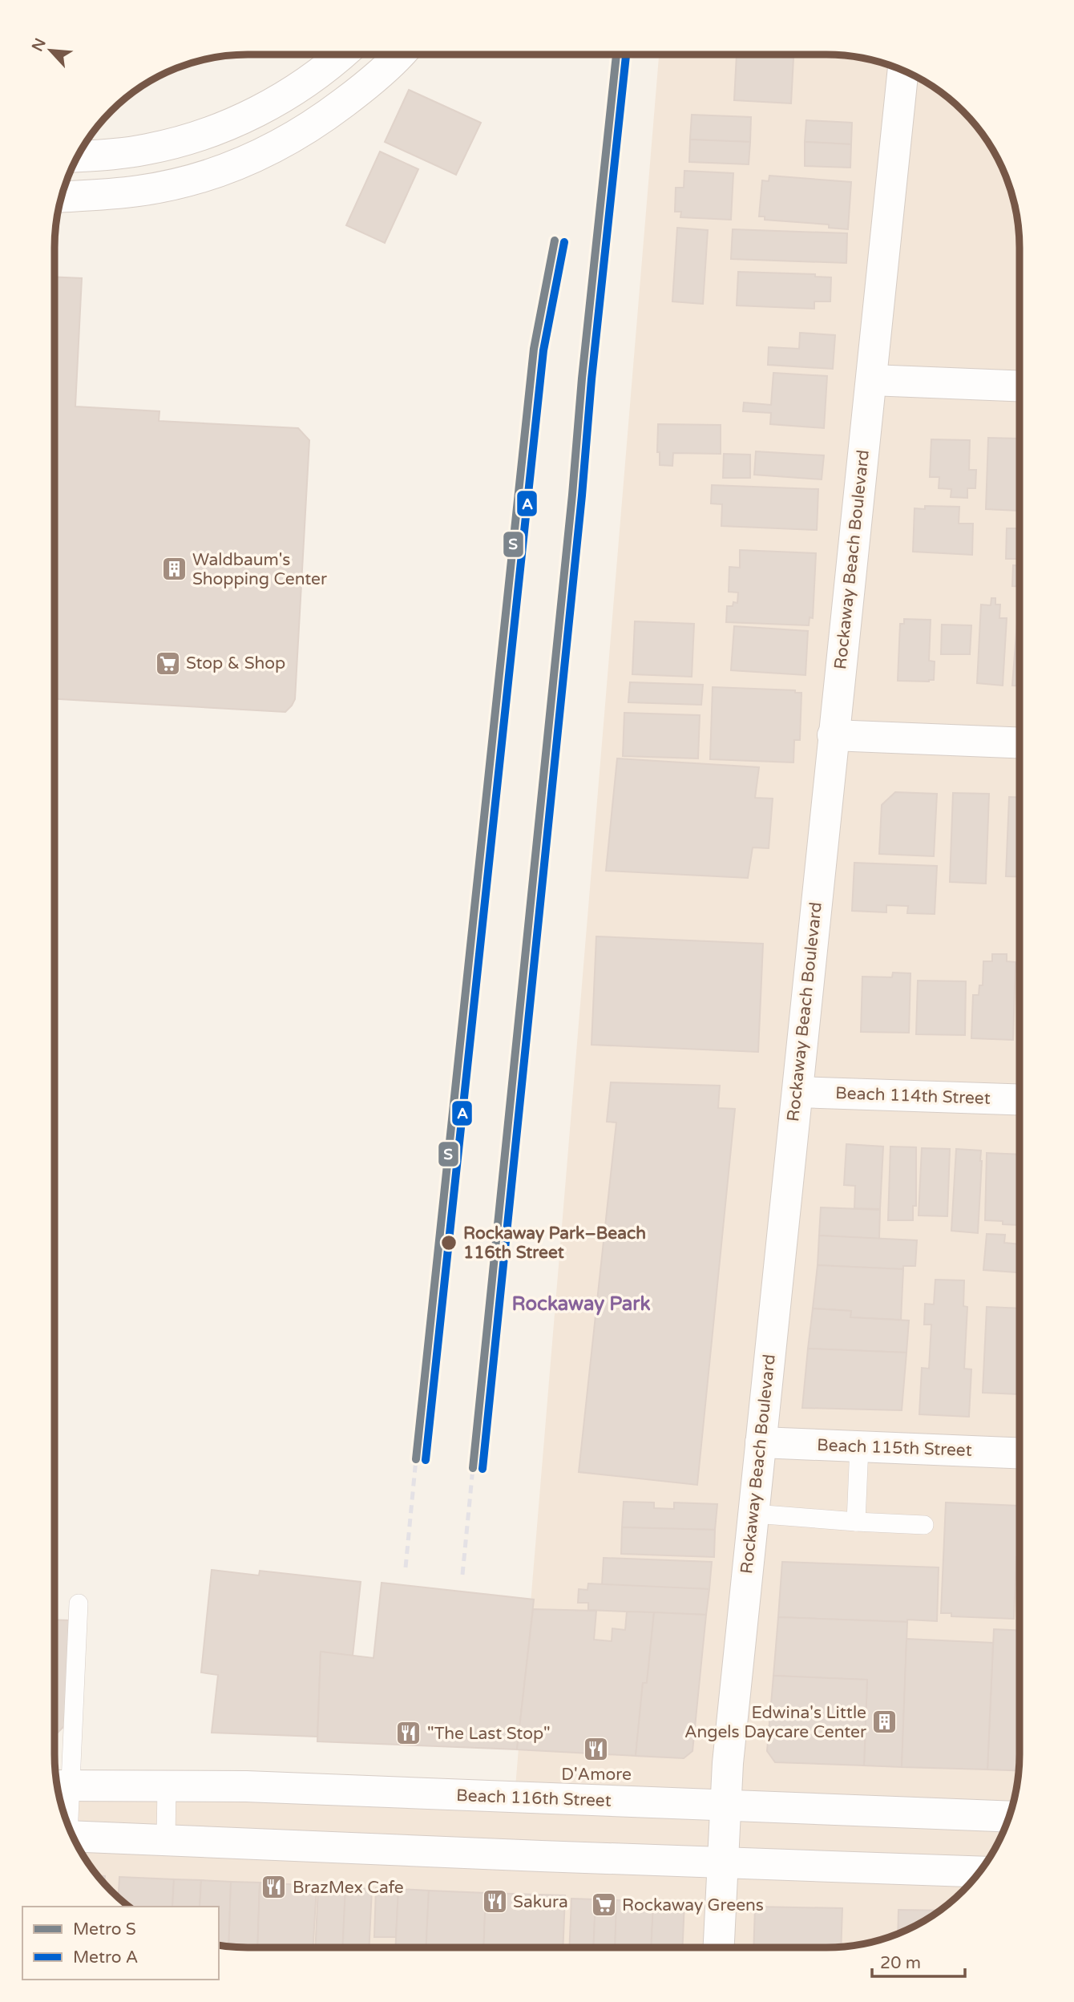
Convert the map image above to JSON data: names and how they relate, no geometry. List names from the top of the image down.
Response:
{
  "streets": {
    "street": [
      "Rockaway Beach Boulevard",
      "Beach 114th Street",
      "Beach 115th Street",
      "Beach 116th Street"
    ]
  },
  "crossings": [
    ["Rockaway Beach Boulevard", "Beach 114th Street"],
    ["Rockaway Beach Boulevard", "Beach 115th Street"],
    ["Rockaway Beach Boulevard", "Beach 116th Street"]
  ],
  "districts": ["Rockaway Park"],
  "places": {
    "building": ["Waldbaum's Shopping Center", "Edwina's Little Angels Daycare Center"],
    "supermarket": ["Stop & Shop", "Rockaway Greens"],
    "other": ["Rockaway Park–Beach 116th Street"],
    "restaurant": [
      "\"The Last Stop\"",
      "D'Amore",
      "BrazMex Cafe",
      "Sakura"
    ]
  },
  "lines": ["metro line S", "metro line A"],
  "legend": ["Metro S", "Metro A"],
  "scale_bar": "20 m",
  "north": "top left"
}
